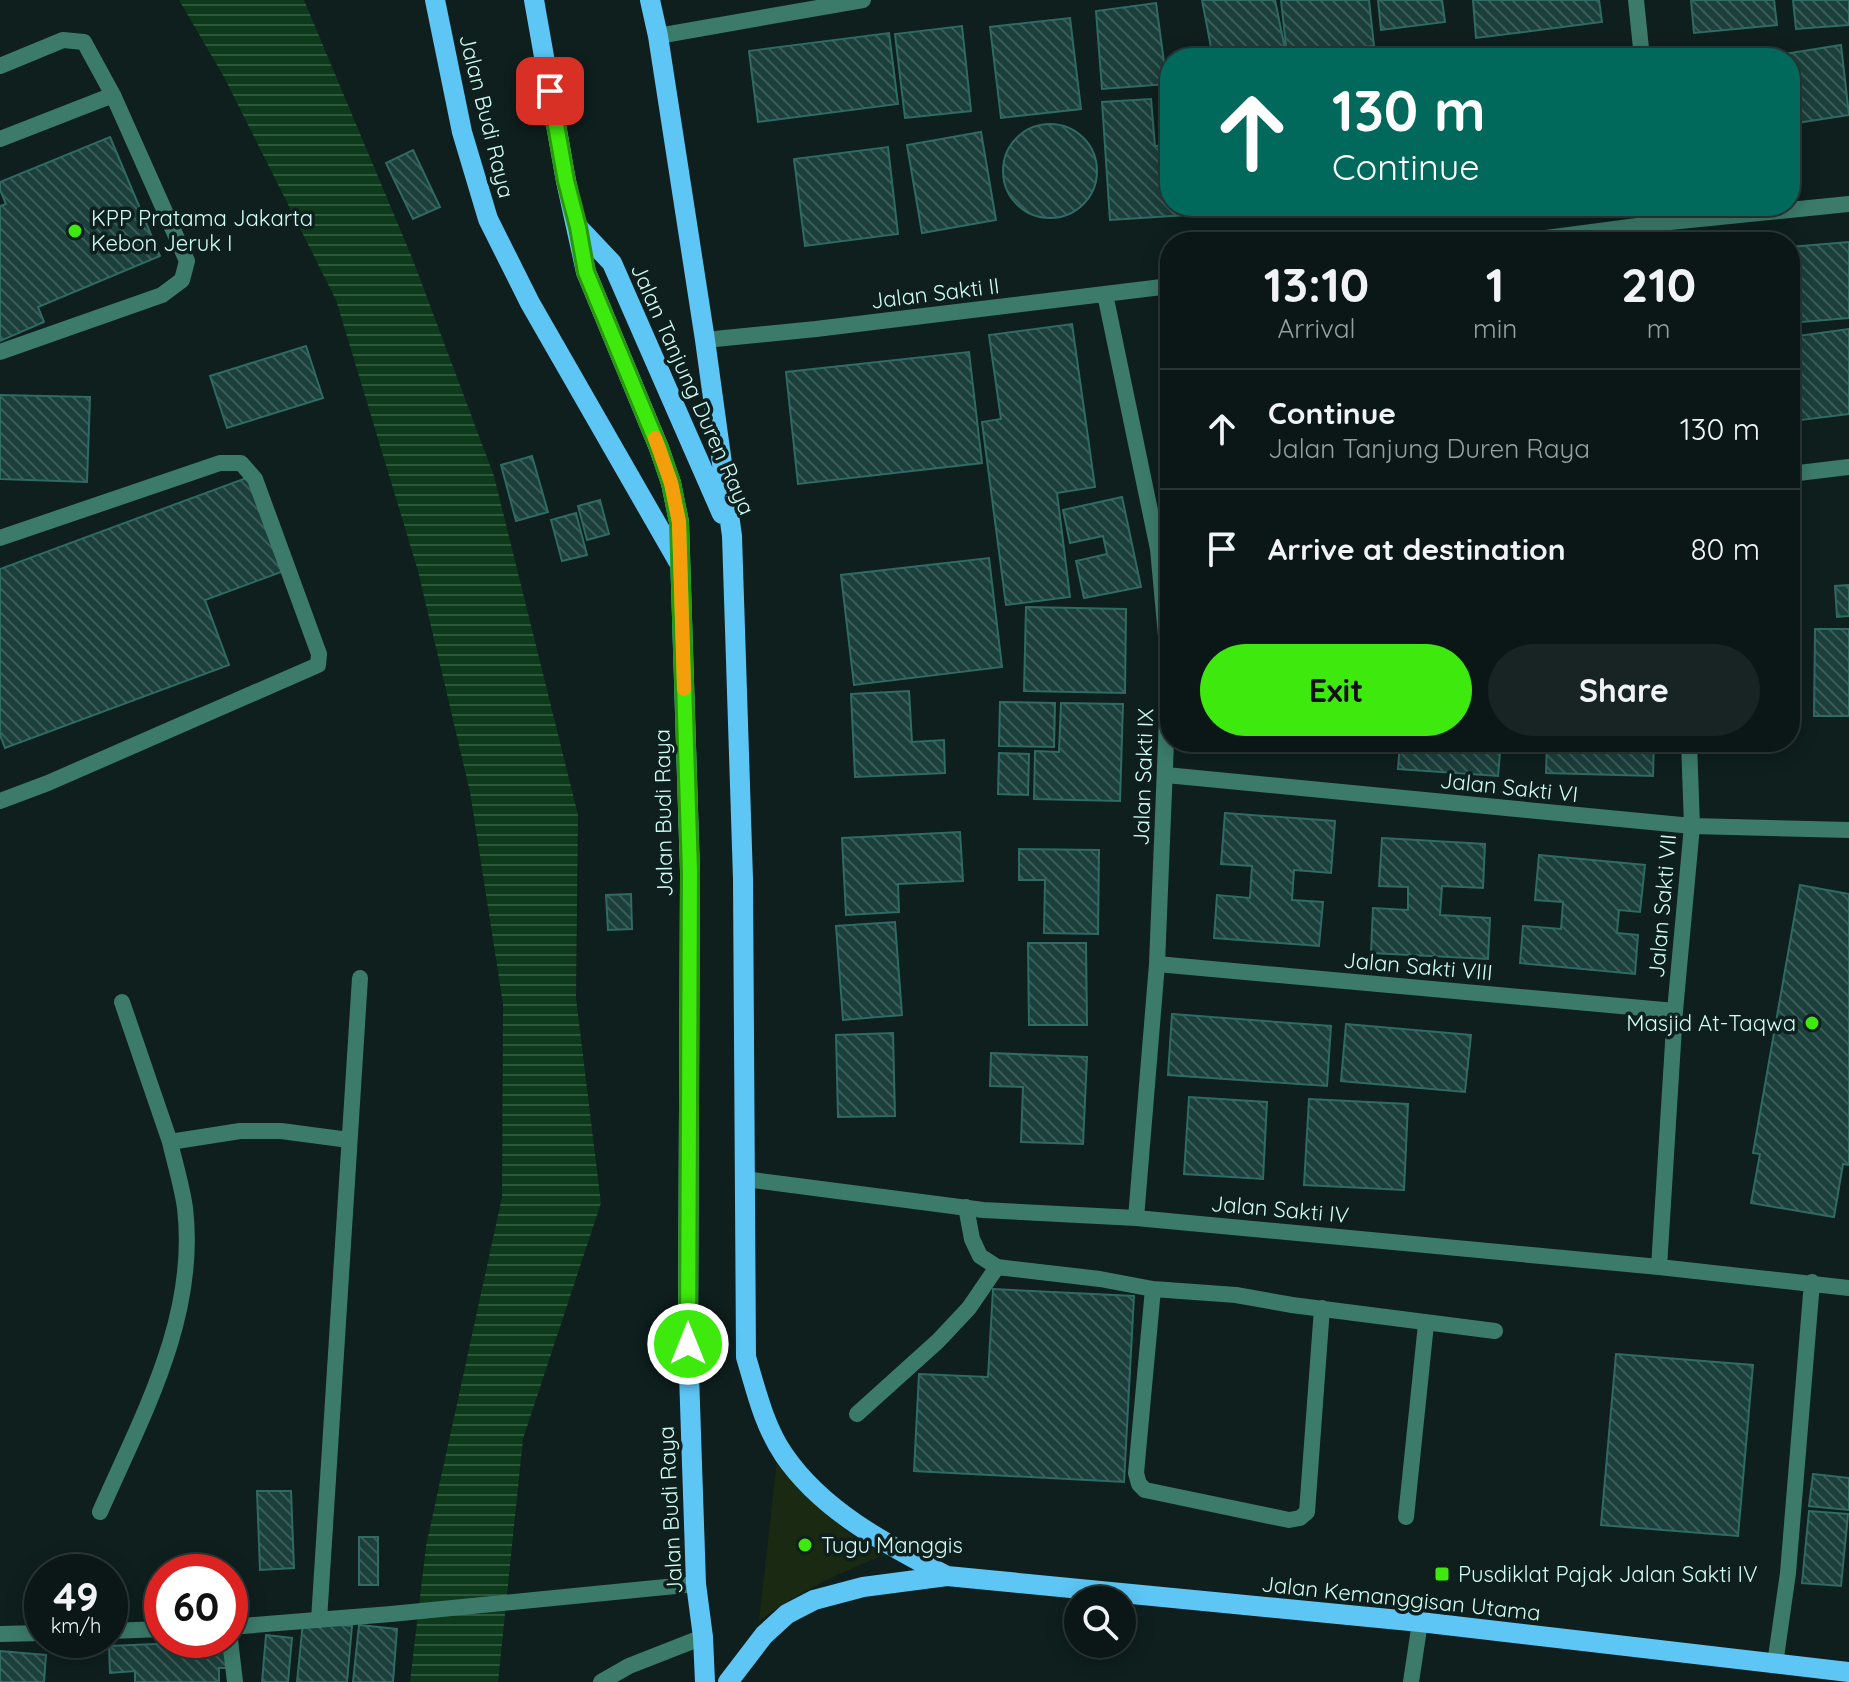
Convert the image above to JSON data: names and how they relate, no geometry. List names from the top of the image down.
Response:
{
  "streets": {
    "main road": ["Jalan Budi Raya", "Jalan Tanjung Duren Raya", "Jalan Kemanggisan Utama"],
    "street": [
      "Jalan Sakti II",
      "Jalan Sakti IX",
      "Jalan Sakti VI",
      "Jalan Sakti VII",
      "Jalan Sakti VIII",
      "Jalan Sakti IV"
    ]
  },
  "crossings": [
    ["Jalan Budi Raya", "Jalan Tanjung Duren Raya"],
    ["Jalan Sakti II", "Jalan Sakti IX"],
    ["Jalan Sakti IX", "Jalan Sakti VI"],
    ["Jalan Sakti IX", "Jalan Sakti VIII"],
    ["Jalan Sakti IX", "Jalan Sakti IV"],
    ["Jalan Sakti VI", "Jalan Sakti VII"],
    ["Jalan Sakti VII", "Jalan Sakti VIII"],
    ["Jalan Sakti VII", "Jalan Sakti IV"],
    ["Jalan Sakti IV", "Jalan Kemanggisan Utama"]
  ],
  "places": {
    "other": ["KPP Pratama Jakarta Kebon Jeruk I", "Masjid At-Taqwa", "Tugu Manggis"],
    "transit": ["Pusdiklat Pajak Jalan Sakti IV"]
  },
  "page": {
    "turn": ["130 m", "Continue"],
    "eta": [
      "13:10",
      "Arrival",
      "1",
      "min",
      "210",
      "m"
    ],
    "list": [
      {
        "name": "Continue",
        "note": "Jalan Tanjung Duren Raya",
        "value": "130 m"
      },
      {
        "name": "Arrive at destination",
        "value": "80 m"
      }
    ],
    "buttons": ["Exit", "Share"],
    "speed": "49 km/h",
    "limit": "60"
  }
}
